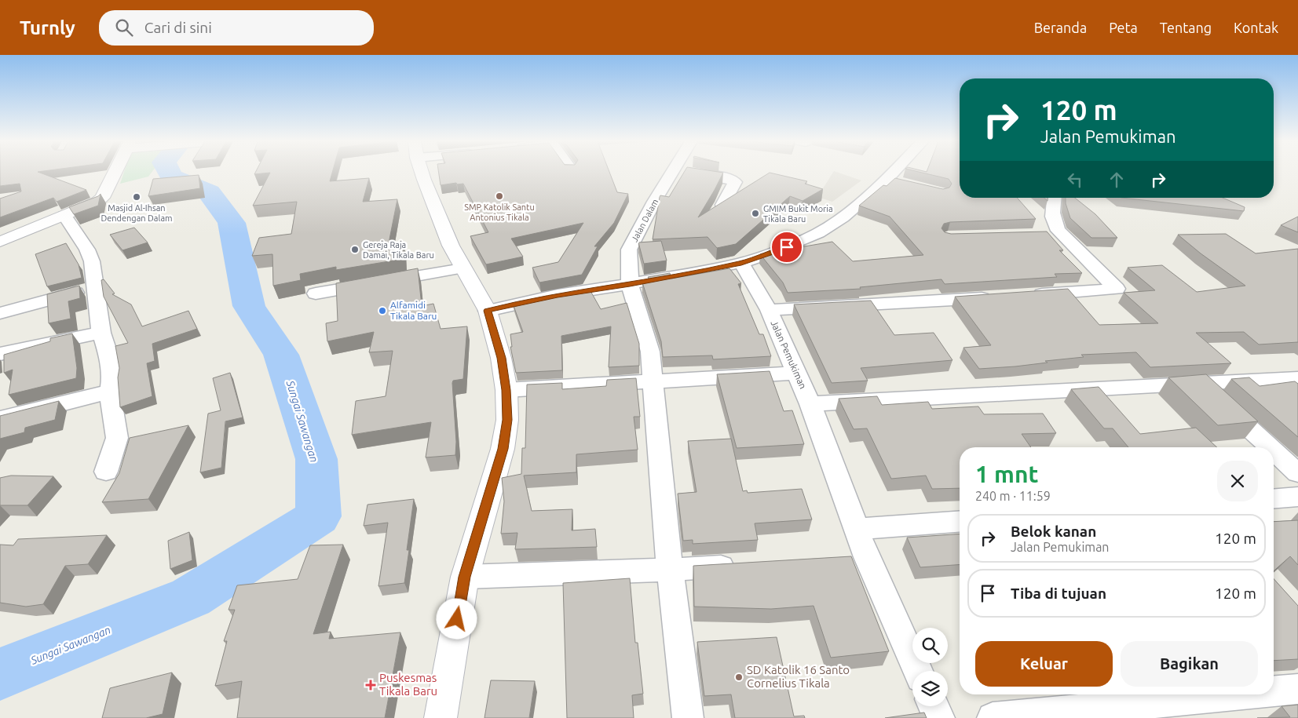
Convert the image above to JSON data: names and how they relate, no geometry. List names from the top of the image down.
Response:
{
  "streets": {
    "street": ["Jalan Dalam", "Jalan Pemukiman"]
  },
  "water": ["Sungai Sawangan"],
  "places": {
    "other": [
      "SMP Katolik Santu Antonius Tikala",
      "Masjid Al-Ihsan Dendengan Dalam",
      "GMIM Bukit Moria Tikala Baru",
      "Gereja Raja Damai, Tikala Baru",
      "Alfamidi Tikala Baru",
      "SD Katolik 16 Santo Cornelius Tikala"
    ],
    "health": ["Puskesmas Tikala Baru"]
  },
  "page": {
    "header": "Turnly",
    "search": "Cari di sini",
    "nav": [
      "Beranda",
      "Peta",
      "Tentang",
      "Kontak"
    ],
    "turn": ["120 m", "Jalan Pemukiman"],
    "heading": ["1 mnt", "240 m · 11:59"],
    "list": [
      {
        "name": "Belok kanan",
        "note": "Jalan Pemukiman",
        "value": "120 m"
      },
      {
        "name": "Tiba di tujuan",
        "value": "120 m"
      }
    ],
    "buttons": ["Keluar", "Bagikan"]
  }
}
